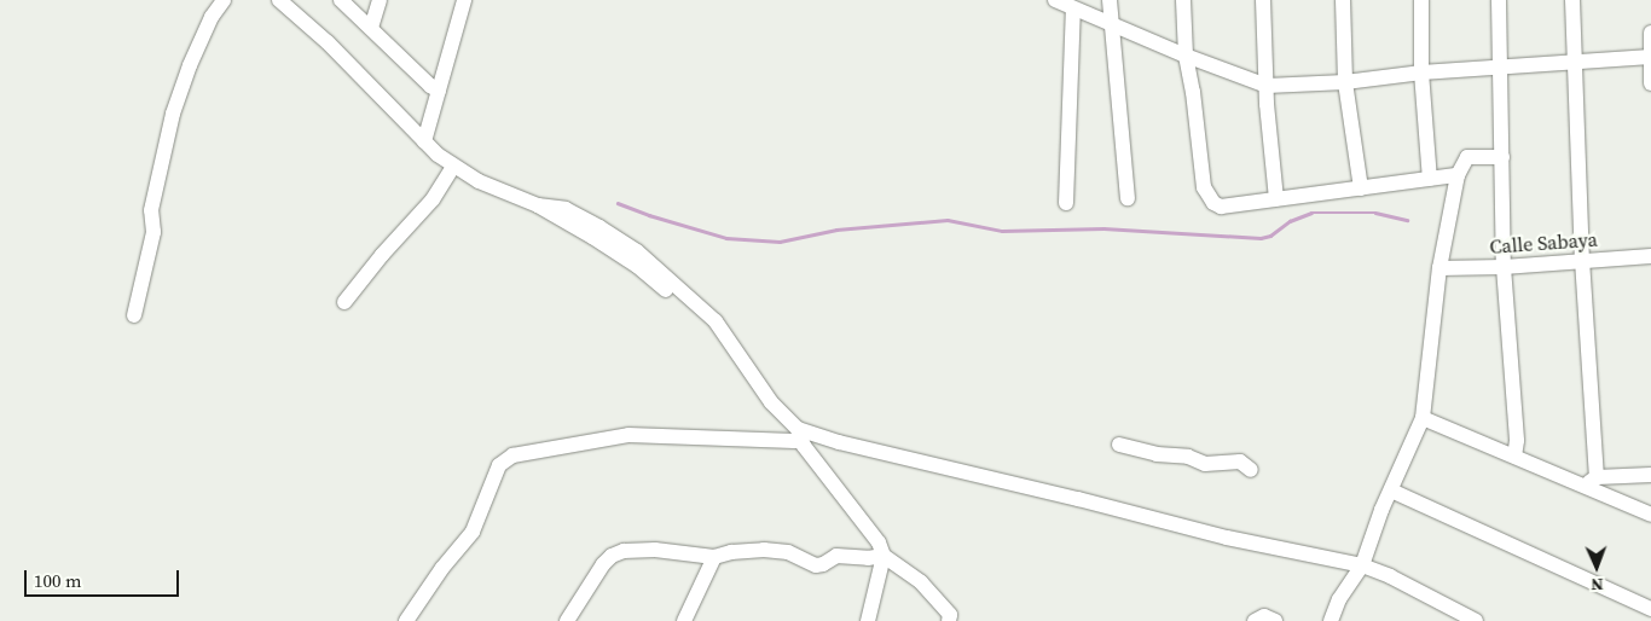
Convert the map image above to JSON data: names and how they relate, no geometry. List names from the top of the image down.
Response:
{
  "streets": {
    "street": ["Calle Sabaya"]
  },
  "scale_bar": "100 m",
  "north": "bottom"
}
